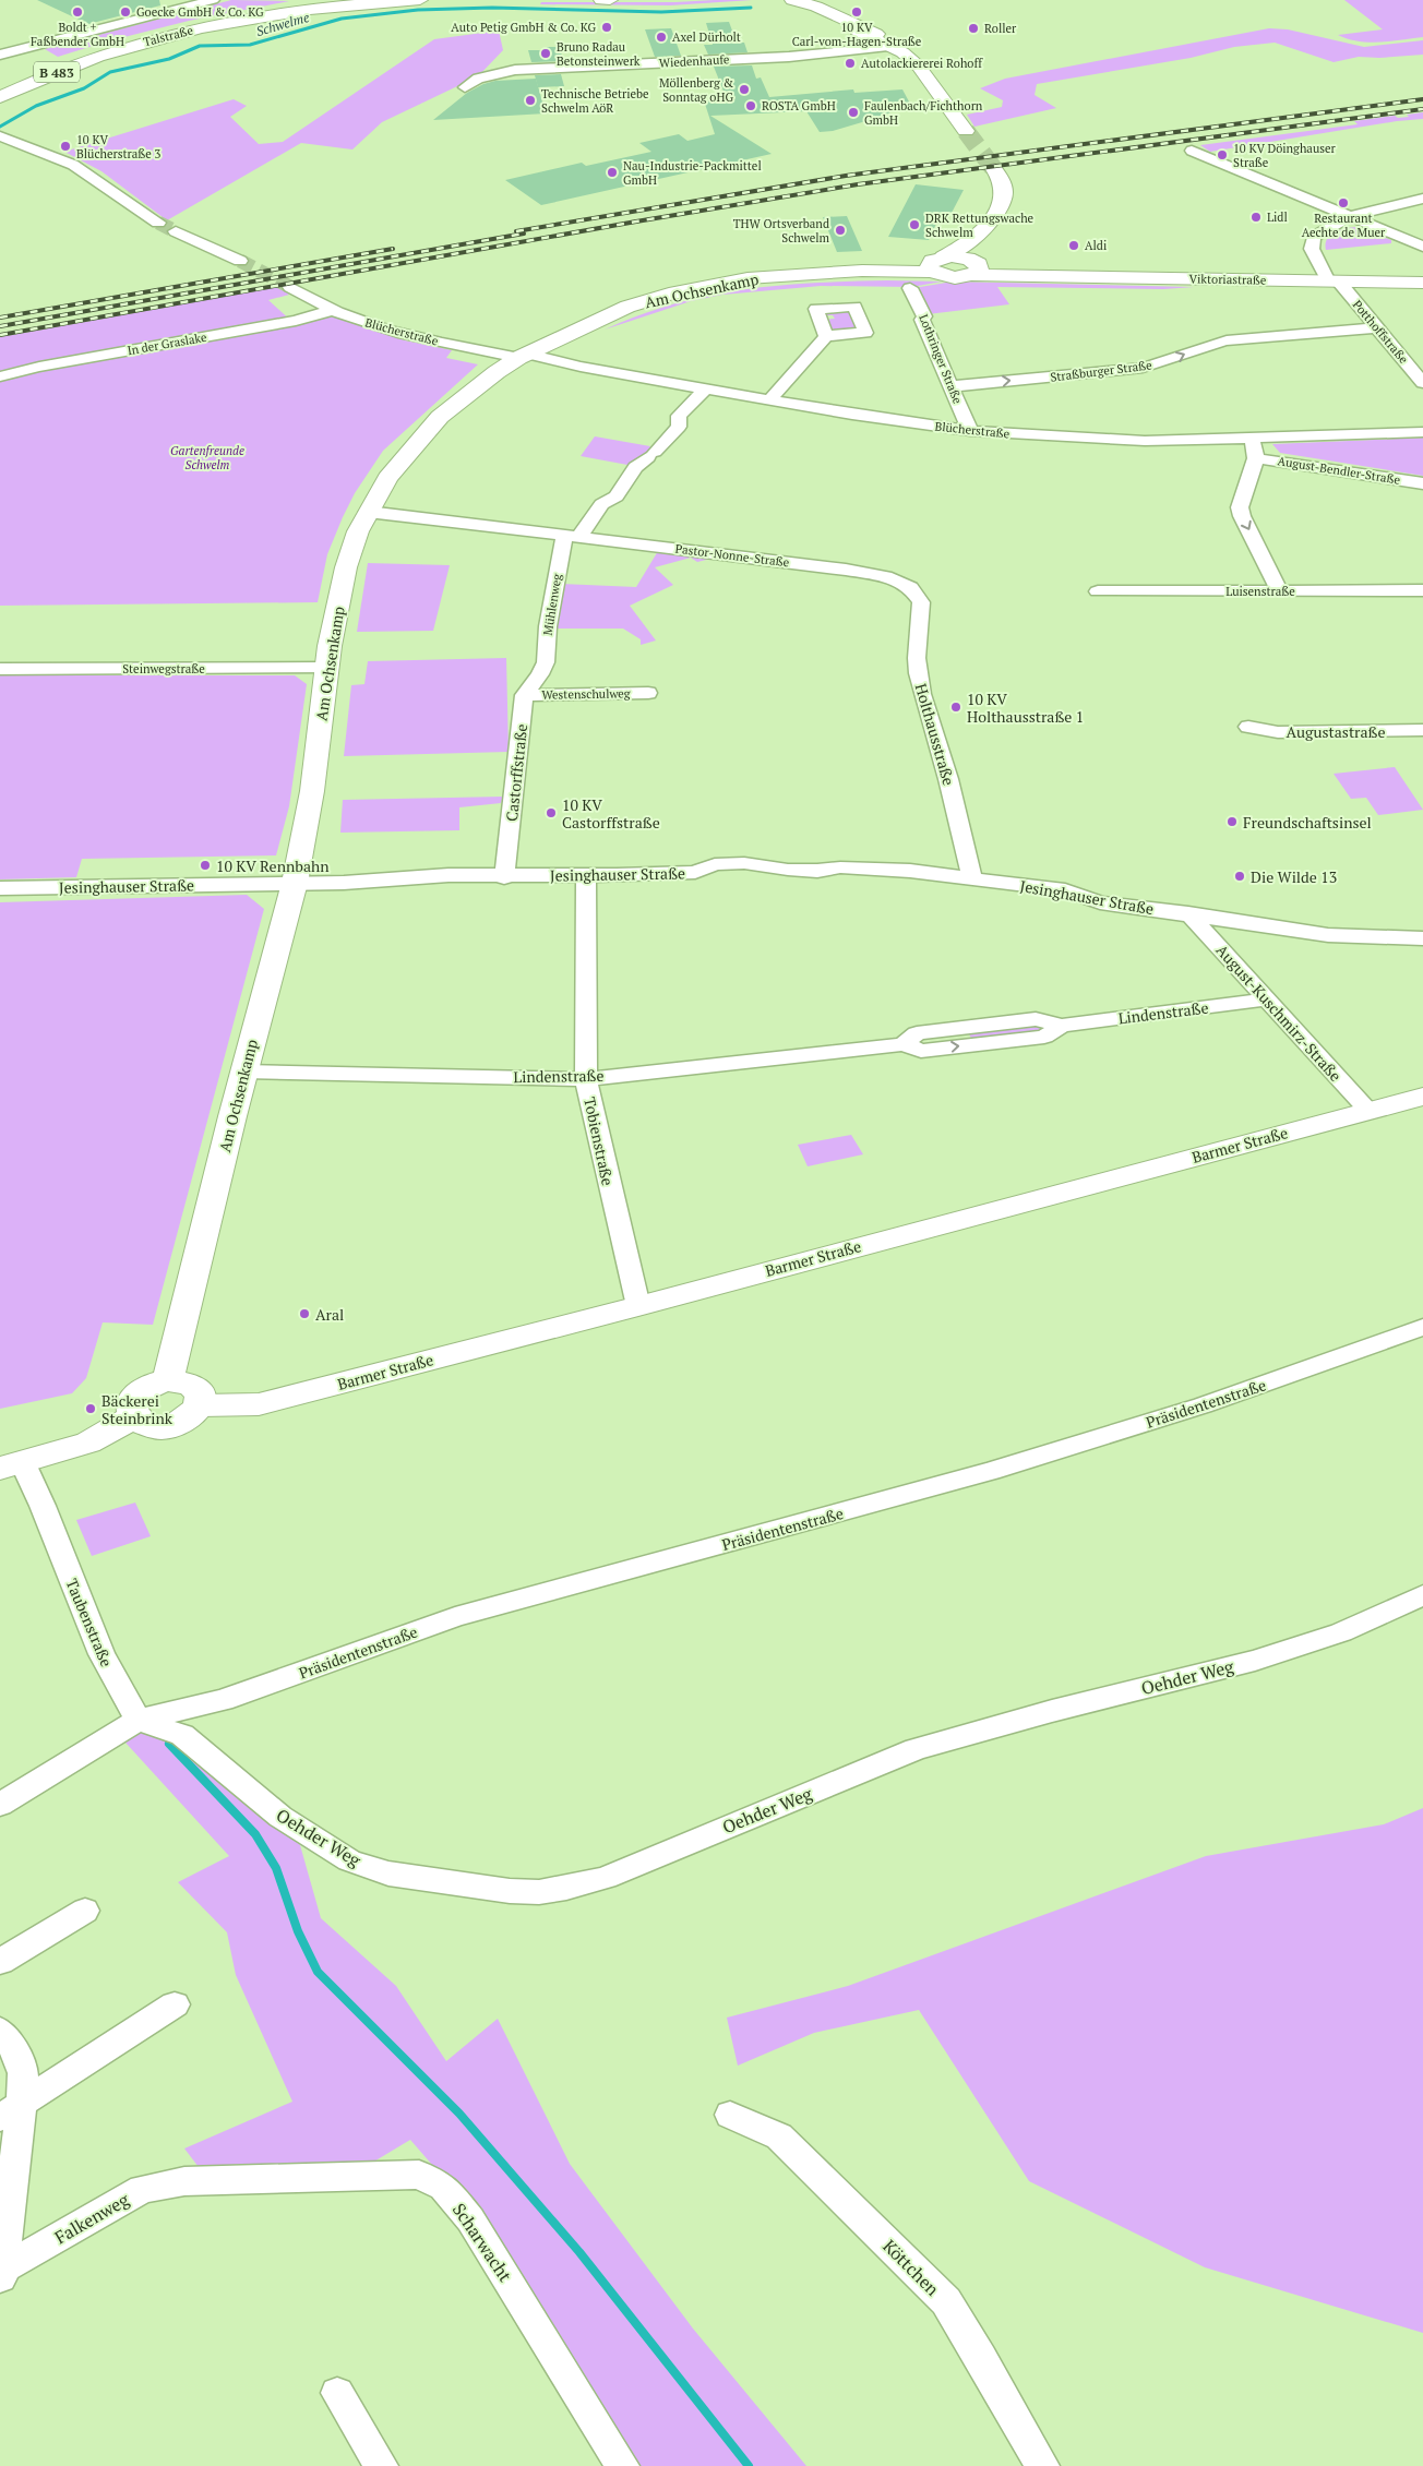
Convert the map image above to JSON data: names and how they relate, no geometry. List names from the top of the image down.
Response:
{
  "streets": {
    "main road": [
      "Talstraße",
      "B 483",
      "Viktoriastraße",
      "Am Ochsenkamp",
      "Barmer Straße"
    ],
    "street": [
      "Wiedenhaufe",
      "Blücherstraße",
      "Potthoffstraße",
      "In der Graslake",
      "Lothringer Straße",
      "Straßburger Straße",
      "August-Bendler-Straße",
      "Pastor-Nonne-Straße",
      "Luisenstraße",
      "Mühlenweg",
      "Steinwegstraße",
      "Westenschulweg",
      "Augustastraße",
      "Holthausstraße",
      "Castorffstraße",
      "Jesinghauser Straße",
      "Lindenstraße",
      "August-Kuschmirz-Straße",
      "Tobienstraße",
      "Präsidentenstraße",
      "Taubenstraße",
      "Oehder Weg",
      "Falkenweg",
      "Scharwacht",
      "Köttchen"
    ]
  },
  "crossings": [
    ["Viktoriastraße", "Am Ochsenkamp"],
    ["Viktoriastraße", "Potthoffstraße"],
    ["Am Ochsenkamp", "Blücherstraße"],
    ["Am Ochsenkamp", "Pastor-Nonne-Straße"],
    ["Am Ochsenkamp", "Steinwegstraße"],
    ["Am Ochsenkamp", "Jesinghauser Straße"],
    ["Am Ochsenkamp", "Lindenstraße"],
    ["Am Ochsenkamp", "Barmer Straße"],
    ["Blücherstraße", "In der Graslake"],
    ["Blücherstraße", "Lothringer Straße"],
    ["Potthoffstraße", "Straßburger Straße"],
    ["Lothringer Straße", "Straßburger Straße"],
    ["Pastor-Nonne-Straße", "Mühlenweg"],
    ["Pastor-Nonne-Straße", "Holthausstraße"],
    ["Mühlenweg", "Westenschulweg"],
    ["Mühlenweg", "Castorffstraße"],
    ["Westenschulweg", "Castorffstraße"],
    ["Holthausstraße", "Jesinghauser Straße"],
    ["Castorffstraße", "Jesinghauser Straße"],
    ["Jesinghauser Straße", "August-Kuschmirz-Straße"],
    ["Jesinghauser Straße", "Tobienstraße"],
    ["Lindenstraße", "August-Kuschmirz-Straße"],
    ["Lindenstraße", "Tobienstraße"],
    ["August-Kuschmirz-Straße", "Barmer Straße"],
    ["Tobienstraße", "Barmer Straße"],
    ["Präsidentenstraße", "Taubenstraße"],
    ["Präsidentenstraße", "Oehder Weg"],
    ["Taubenstraße", "Oehder Weg"],
    ["Falkenweg", "Scharwacht"]
  ],
  "one_way": ["Straßburger Straße"],
  "water": ["Schwelme"],
  "parks": ["Gartenfreunde Schwelm"],
  "places": [
    "Boldt + Faßbender GmbH",
    "Goecke GmbH & Co. KG",
    "10 KV Carl-vom-Hagen-Straße",
    "Auto Petig GmbH & Co. KG",
    "Roller",
    "Axel Dürholt",
    "Bruno Radau Betonsteinwerk",
    "Autolackiererei Rohoff",
    "Möllenberg & Sonntag oHG",
    "Technische Betriebe Schwelm AöR",
    "ROSTA GmbH",
    "Faulenbach/Fichthorn GmbH",
    "10 KV Blücherstraße 3",
    "10 KV Döinghauser Straße",
    "Nau-Industrie-Packmittel GmbH",
    "Restaurant Aechte de Muer",
    "Lidl",
    "DRK Rettungswache Schwelm",
    "THW Ortsverband Schwelm",
    "Aldi",
    "10 KV Holthausstraße 1",
    "10 KV Castorffstraße",
    "Freundschaftsinsel",
    "10 KV Rennbahn",
    "Die Wilde 13",
    "Aral",
    "Bäckerei Steinbrink"
  ]
}
